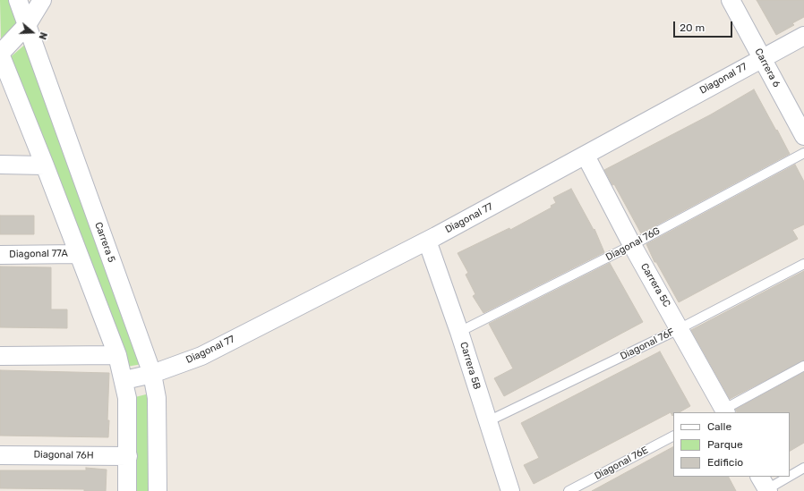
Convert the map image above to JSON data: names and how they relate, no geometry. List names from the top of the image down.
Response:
{
  "streets": {
    "street": [
      "Carrera 6",
      "Diagonal 77",
      "Carrera 5",
      "Diagonal 77A",
      "Carrera 5C",
      "Carrera 5B",
      "Diagonal 76H"
    ],
    "lane": ["Diagonal 76G", "Diagonal 76F", "Diagonal 76E"]
  },
  "crossings": [
    ["Carrera 6", "Diagonal 77"],
    ["Diagonal 77", "Carrera 5"],
    ["Diagonal 77", "Carrera 5C"],
    ["Diagonal 77", "Carrera 5B"],
    ["Diagonal 76G", "Carrera 5C"],
    ["Diagonal 76G", "Carrera 5B"],
    ["Carrera 5C", "Diagonal 76F"],
    ["Diagonal 76F", "Carrera 5B"]
  ],
  "legend": ["Calle", "Parque", "Edificio"],
  "scale_bar": "20 m",
  "north": "right"
}
